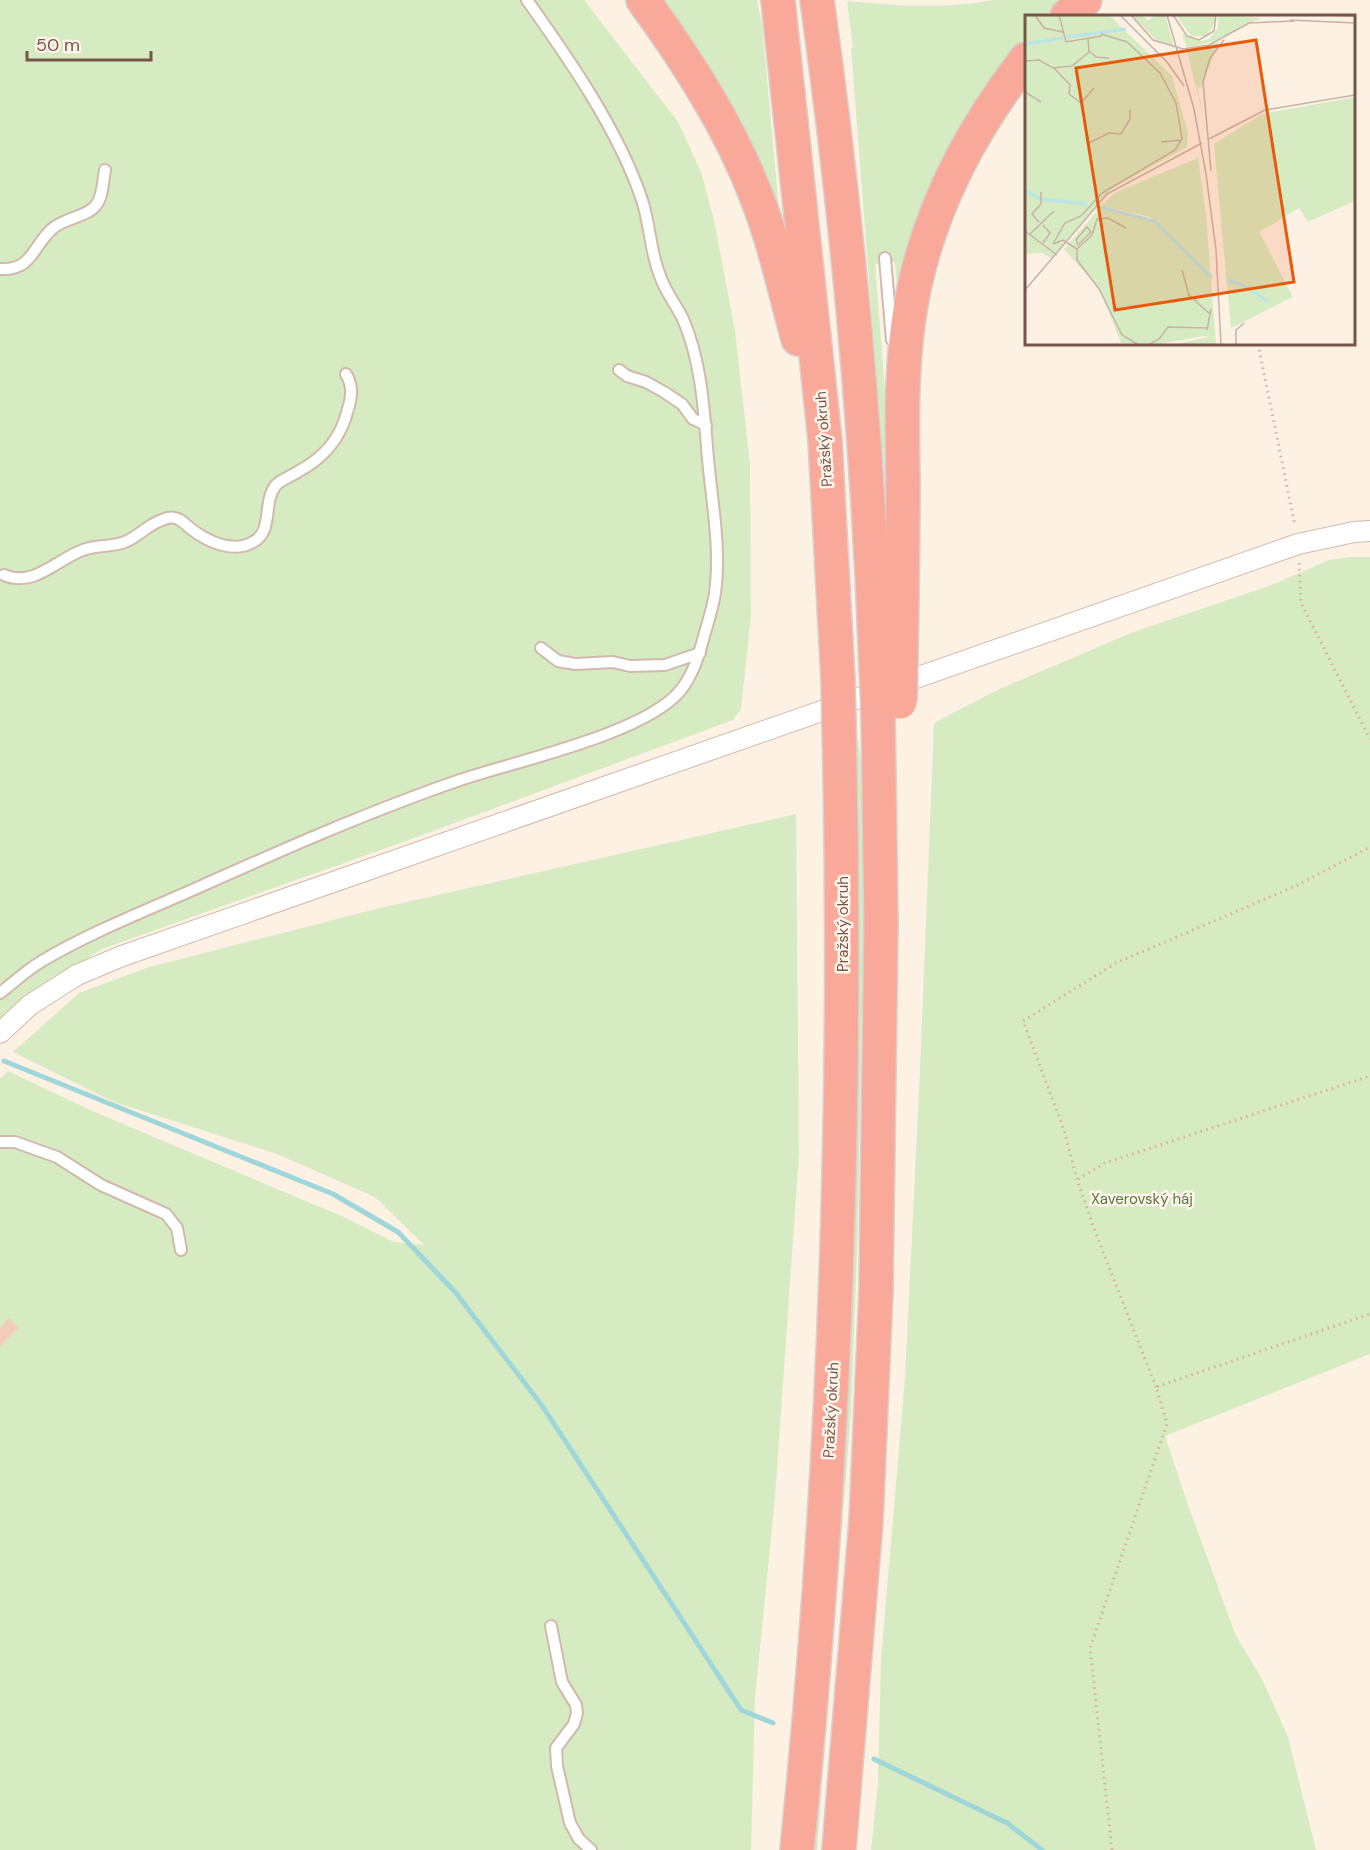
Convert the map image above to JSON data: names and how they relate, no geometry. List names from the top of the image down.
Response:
{
  "streets": {
    "highway": ["Pražský okruh"]
  },
  "parks": ["Xaverovský háj"],
  "scale_bar": "50 m"
}
